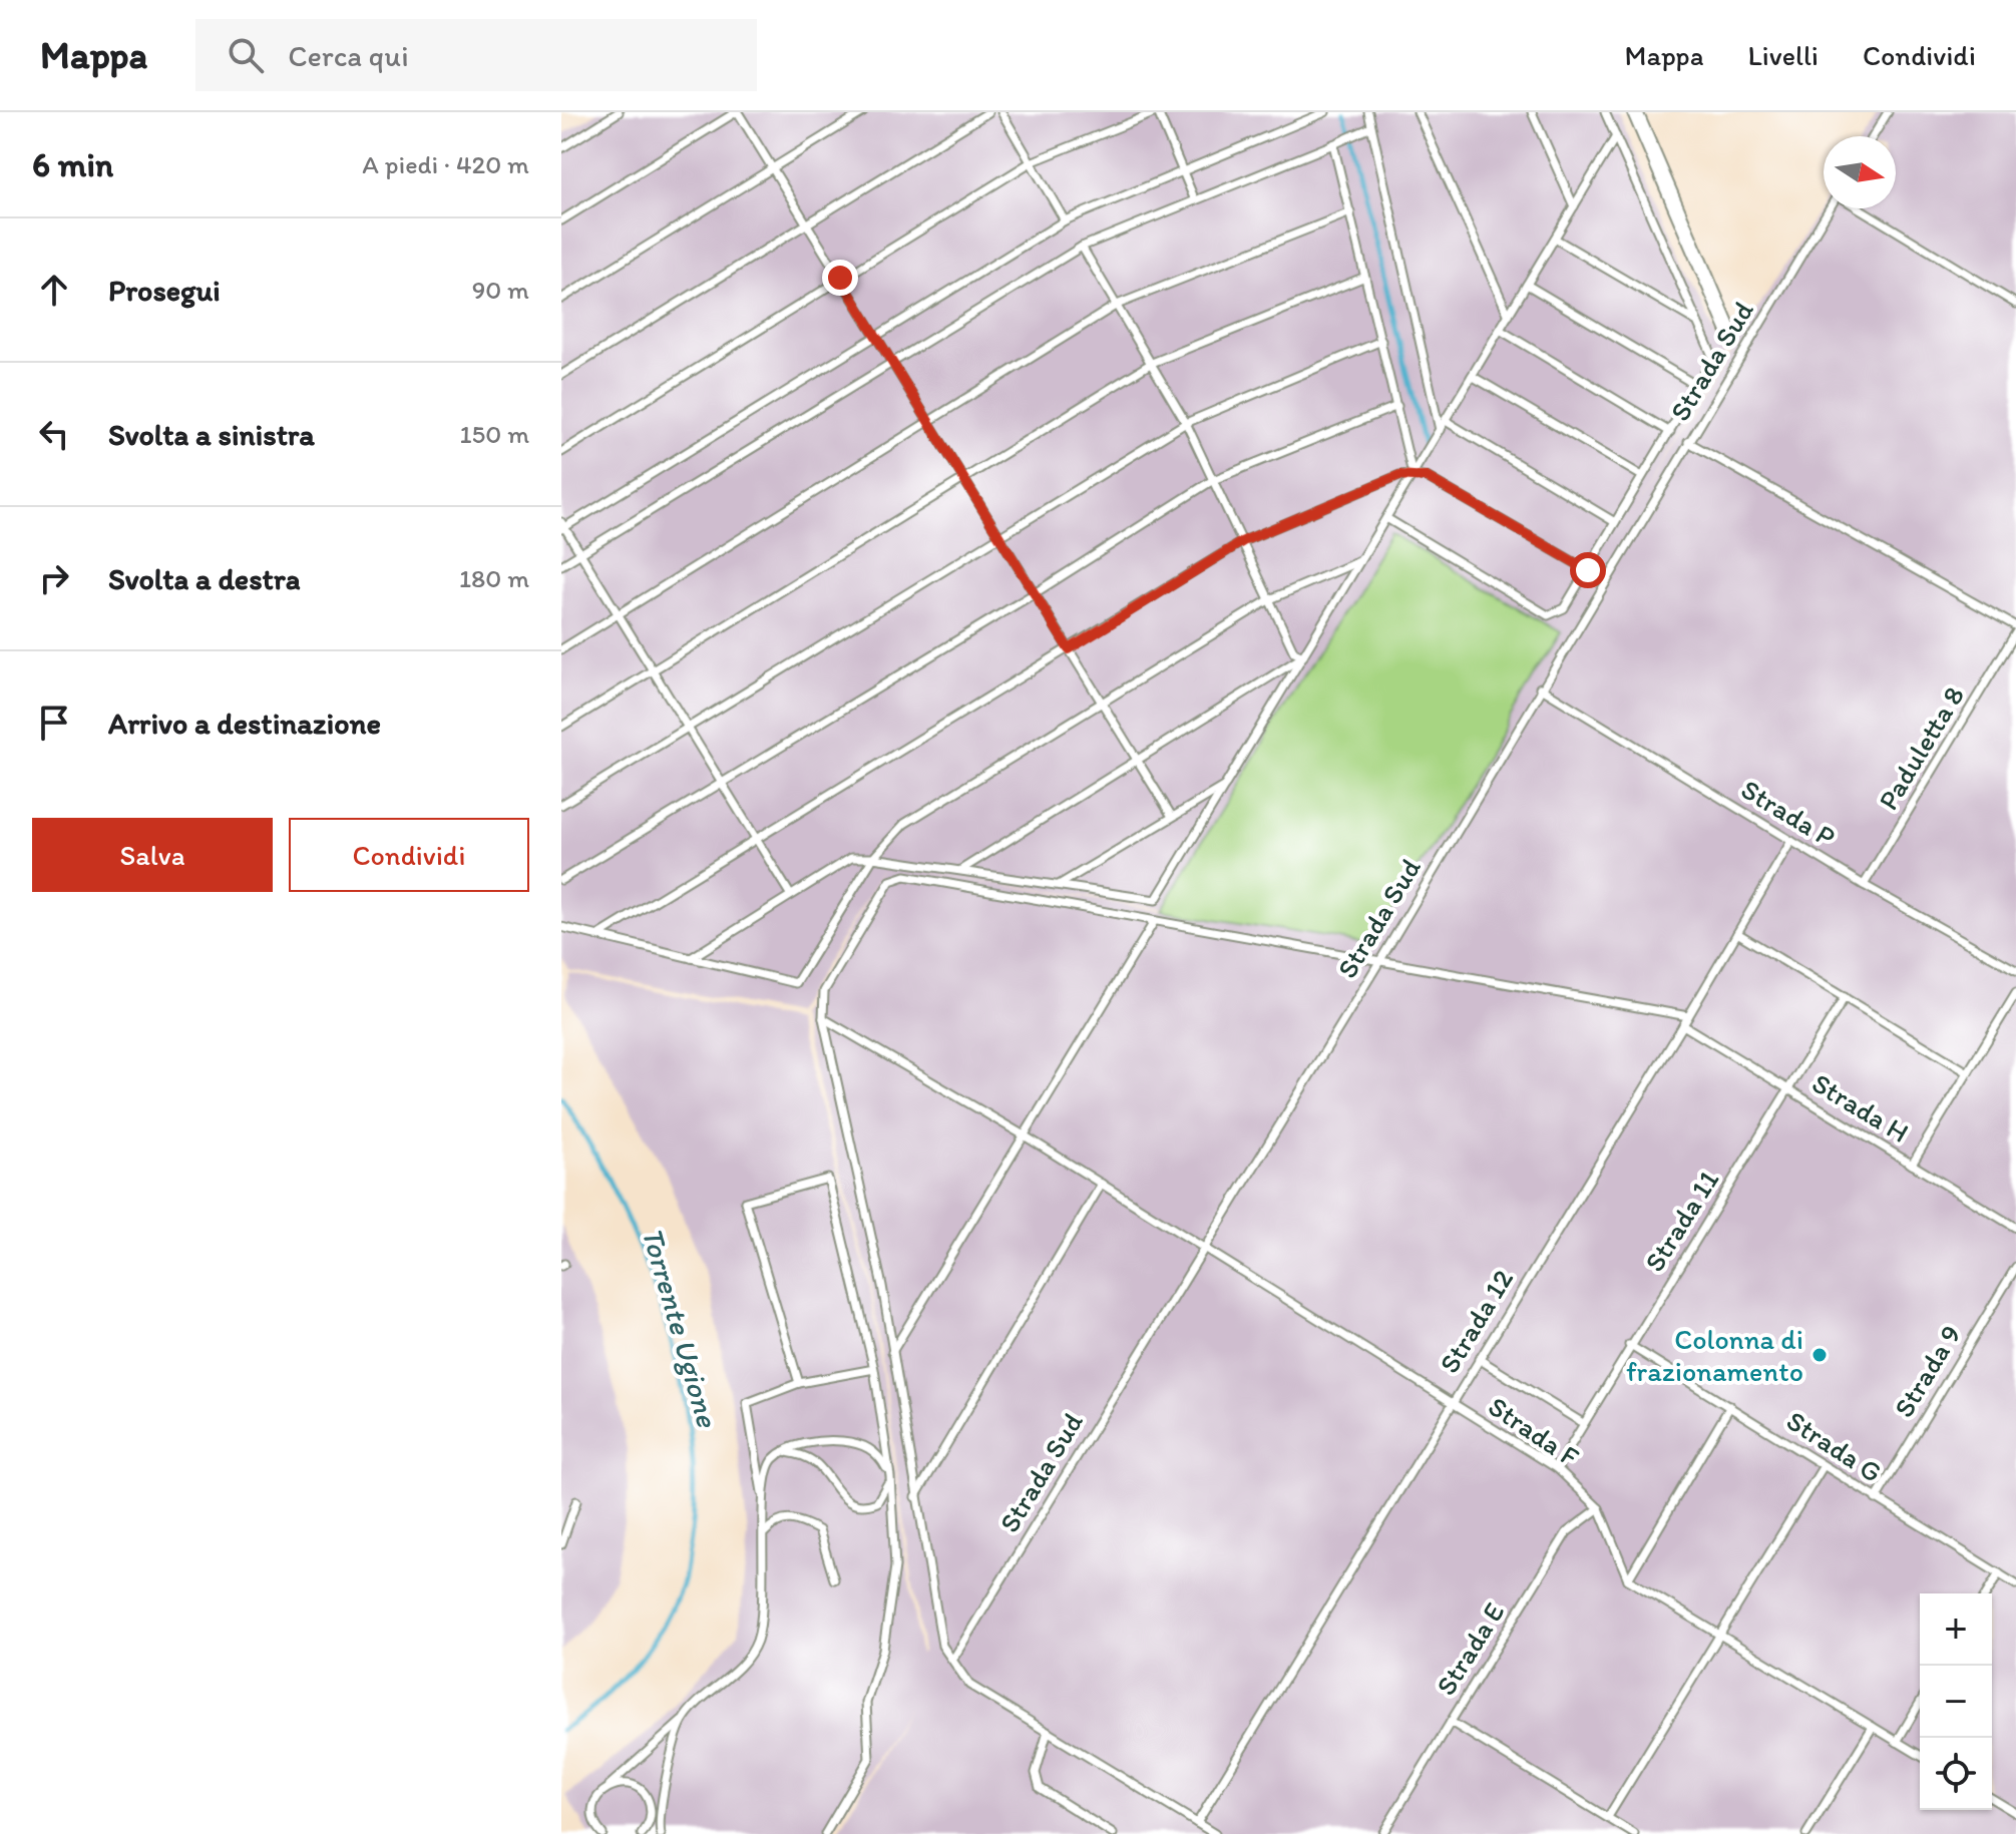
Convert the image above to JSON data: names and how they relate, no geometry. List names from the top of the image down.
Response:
{
  "streets": {
    "lane": [
      "Strada Sud",
      "Paduletta 8",
      "Strada P",
      "Strada H",
      "Strada 11",
      "Strada 12",
      "Strada 9",
      "Strada F",
      "Strada G",
      "Strada E"
    ]
  },
  "crossings": [
    ["Strada Sud", "Strada P"],
    ["Strada Sud", "Strada F"],
    ["Paduletta 8", "Strada P"],
    ["Strada P", "Strada 12"],
    ["Strada H", "Strada 11"],
    ["Strada H", "Strada 12"],
    ["Strada 11", "Strada F"],
    ["Strada 11", "Strada G"],
    ["Strada 12", "Strada F"],
    ["Strada 9", "Strada G"],
    ["Strada F", "Strada E"]
  ],
  "water": ["Torrente Ugione"],
  "places": ["Colonna di frazionamento"],
  "north": "right",
  "page": {
    "header": "Mappa",
    "search": "Cerca qui",
    "nav": ["Mappa", "Livelli", "Condividi"],
    "heading": ["6 min", "A piedi · 420 m"],
    "list": [
      ["Prosegui", "90 m"],
      ["Svolta a sinistra", "150 m"],
      ["Svolta a destra", "180 m"],
      "Arrivo a destinazione"
    ],
    "buttons": ["Salva", "Condividi"],
    "map_buttons": ["+", "−"]
  }
}
